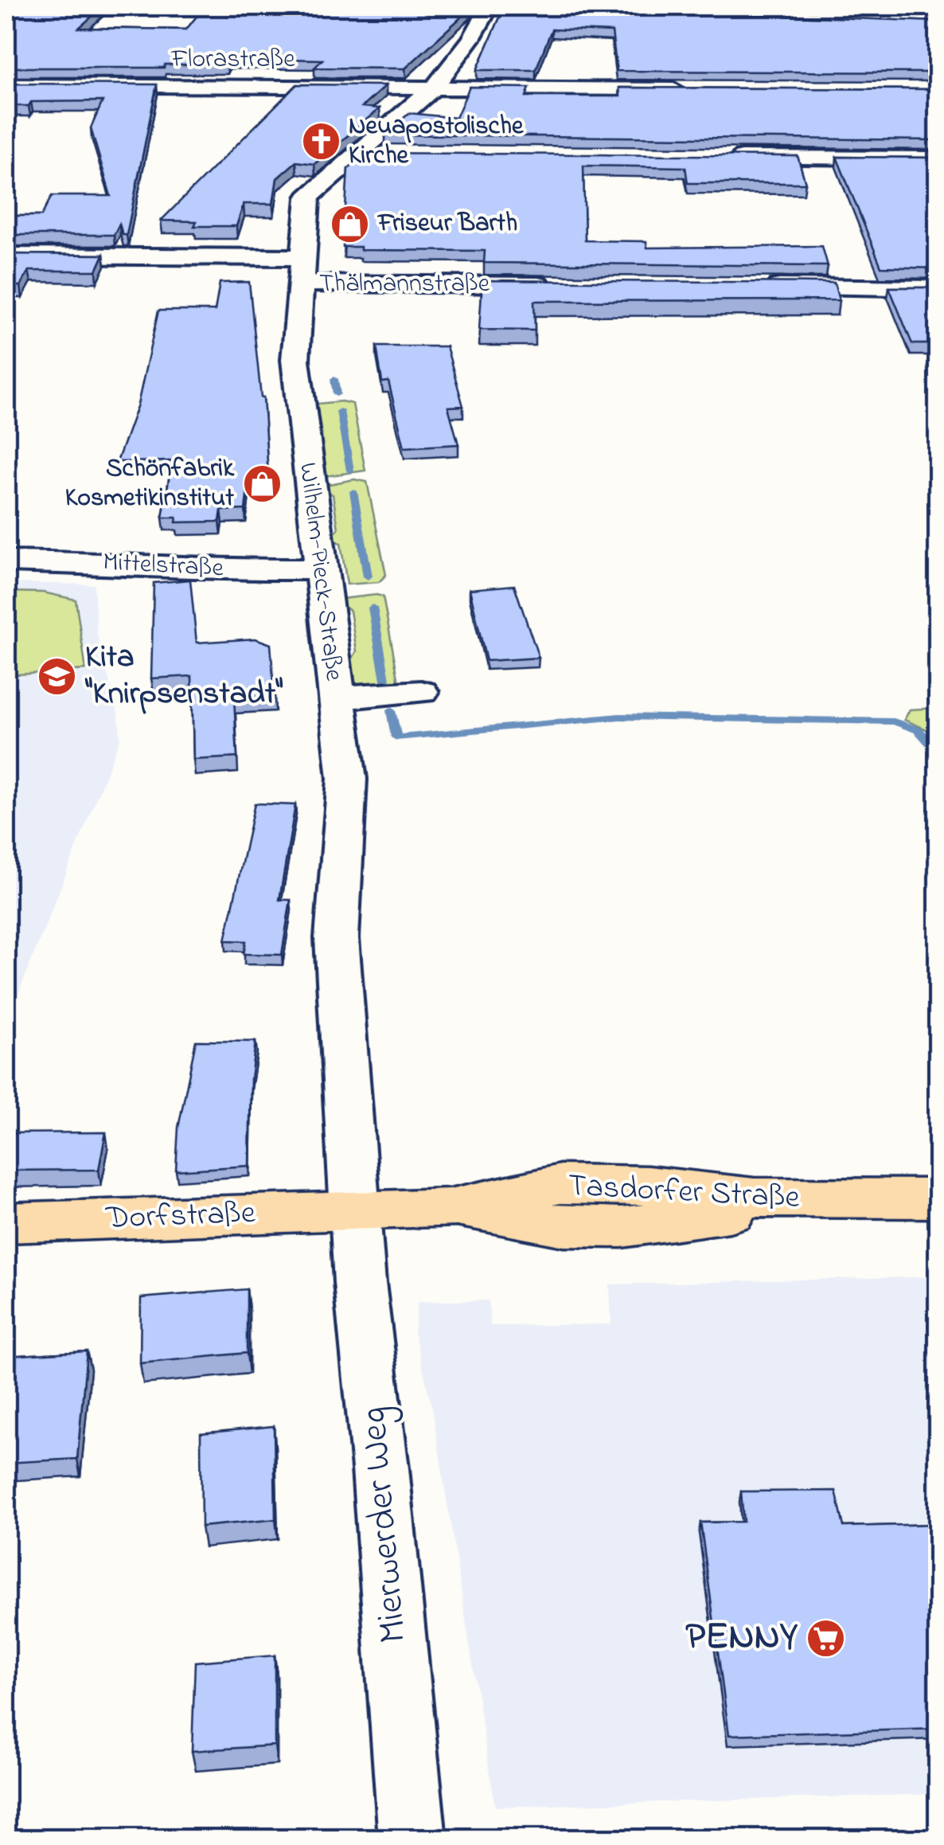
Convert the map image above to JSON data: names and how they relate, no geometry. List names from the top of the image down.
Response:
{
  "streets": {
    "main road": ["Tasdorfer Straße", "Dorfstraße"],
    "street": [
      "Florastraße",
      "Thälmannstraße",
      "Mittelstraße",
      "Wilhelm-Pieck-Straße",
      "Mierwerder Weg"
    ]
  },
  "crossings": [
    ["Florastraße", "Wilhelm-Pieck-Straße"],
    ["Thälmannstraße", "Wilhelm-Pieck-Straße"],
    ["Mittelstraße", "Wilhelm-Pieck-Straße"],
    ["Wilhelm-Pieck-Straße", "Tasdorfer Straße"],
    ["Wilhelm-Pieck-Straße", "Dorfstraße"],
    ["Wilhelm-Pieck-Straße", "Mierwerder Weg"],
    ["Tasdorfer Straße", "Dorfstraße"],
    ["Tasdorfer Straße", "Mierwerder Weg"],
    ["Dorfstraße", "Mierwerder Weg"]
  ],
  "places": {
    "church": ["Neuapostolische Kirche"],
    "shop": ["Friseur Barth", "Schönfabrik Kosmetikinstitut"],
    "school or university": ["Kita \"Knirpsenstadt\""],
    "supermarket": ["PENNY"]
  }
}
